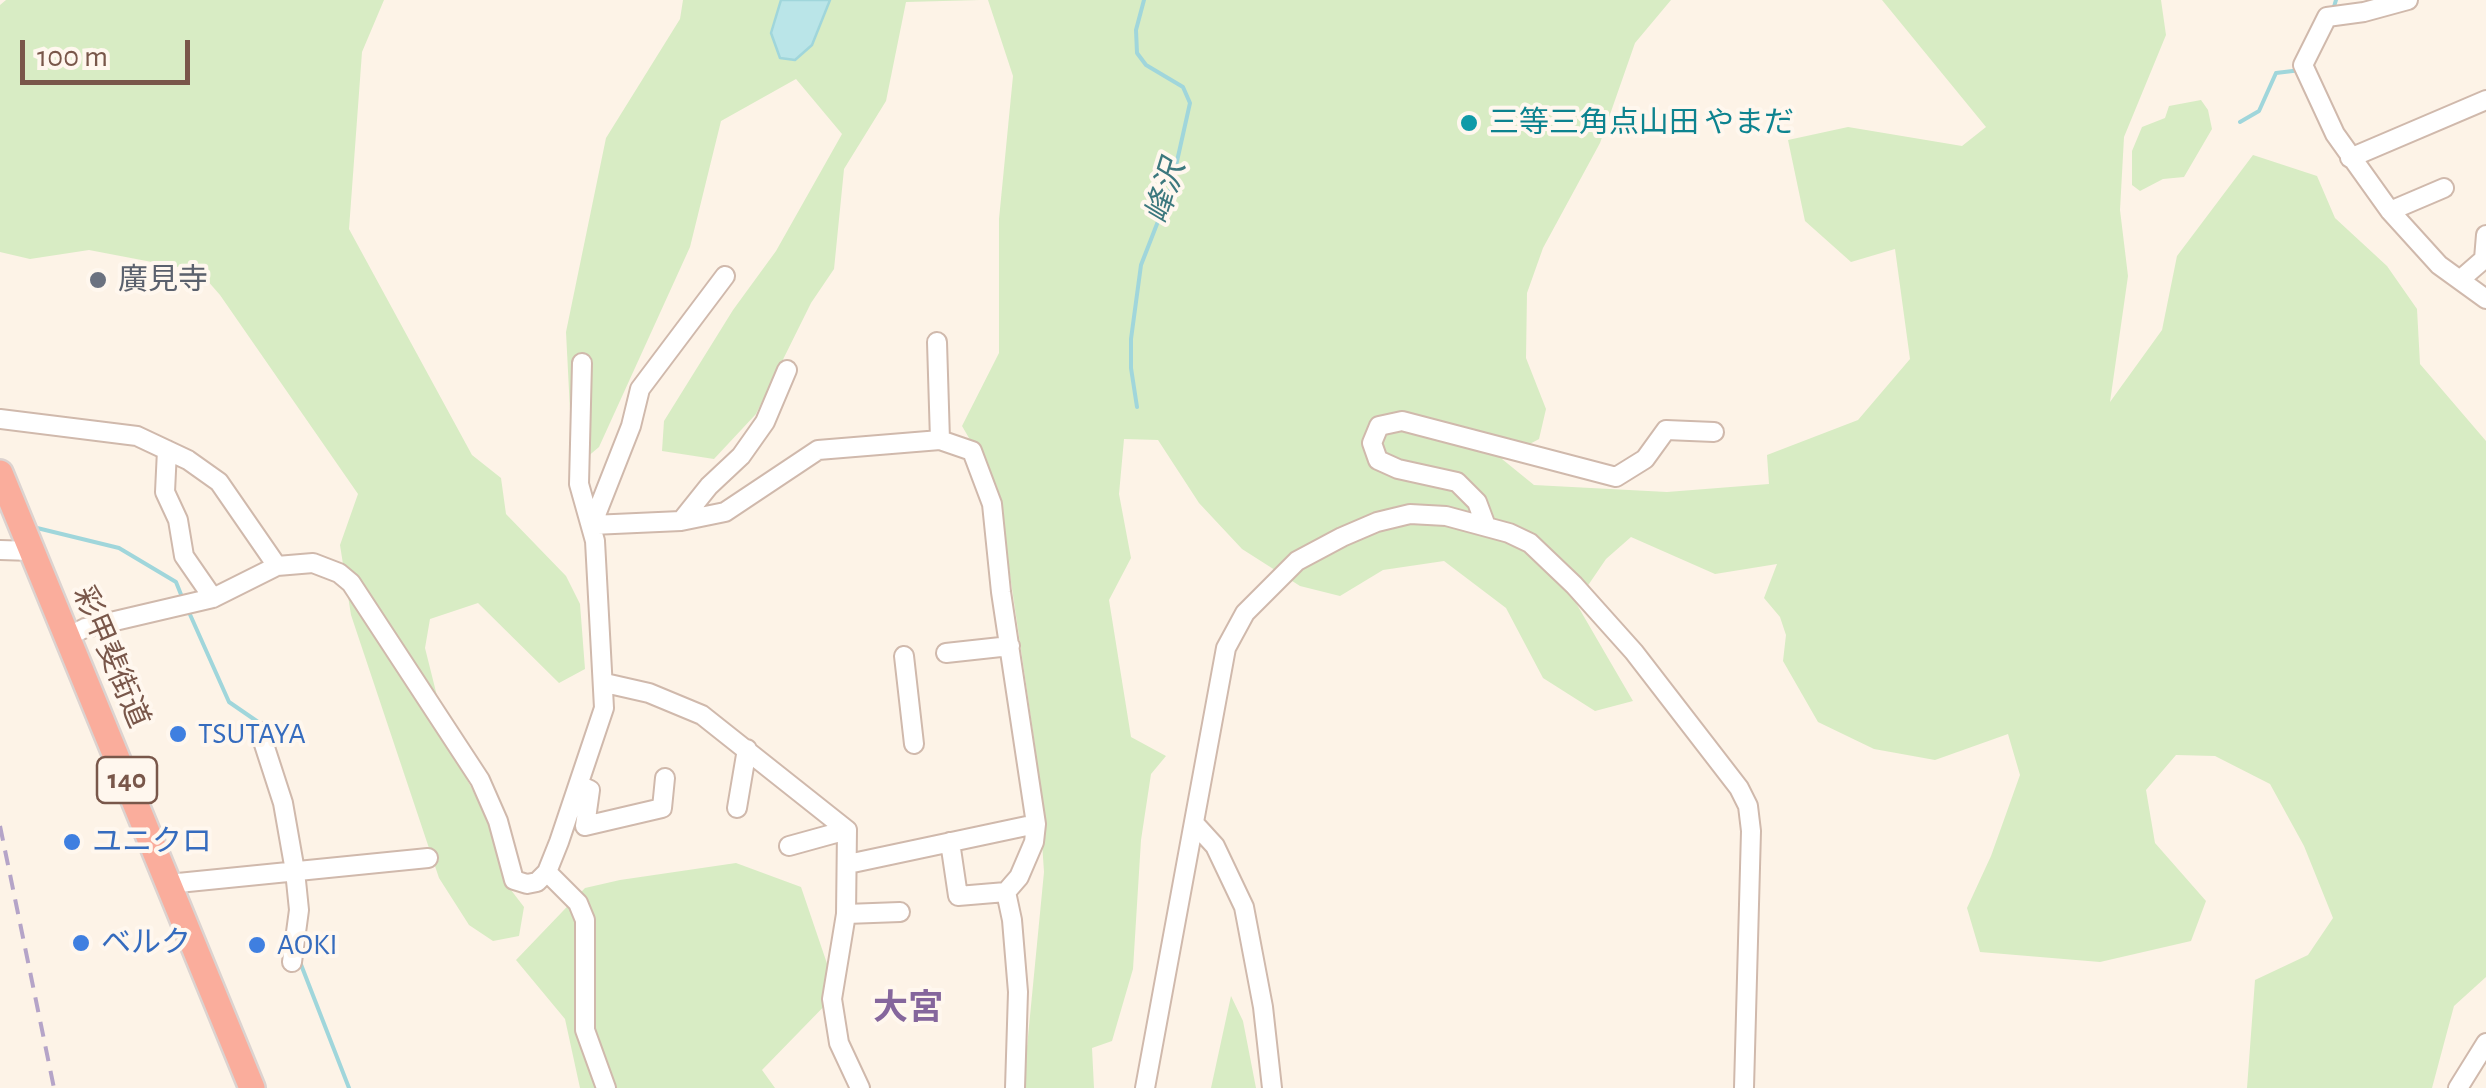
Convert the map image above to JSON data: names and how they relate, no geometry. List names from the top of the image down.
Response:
{
  "streets": {
    "highway": ["彩甲斐街道", "140"]
  },
  "districts": ["大宮"],
  "water": ["峰沢"],
  "places": [
    "三等三角点山田 やまだ",
    "廣見寺",
    "TSUTAYA",
    "ユニクロ",
    "ベルク",
    "AOKI"
  ],
  "scale_bar": "100 m"
}
